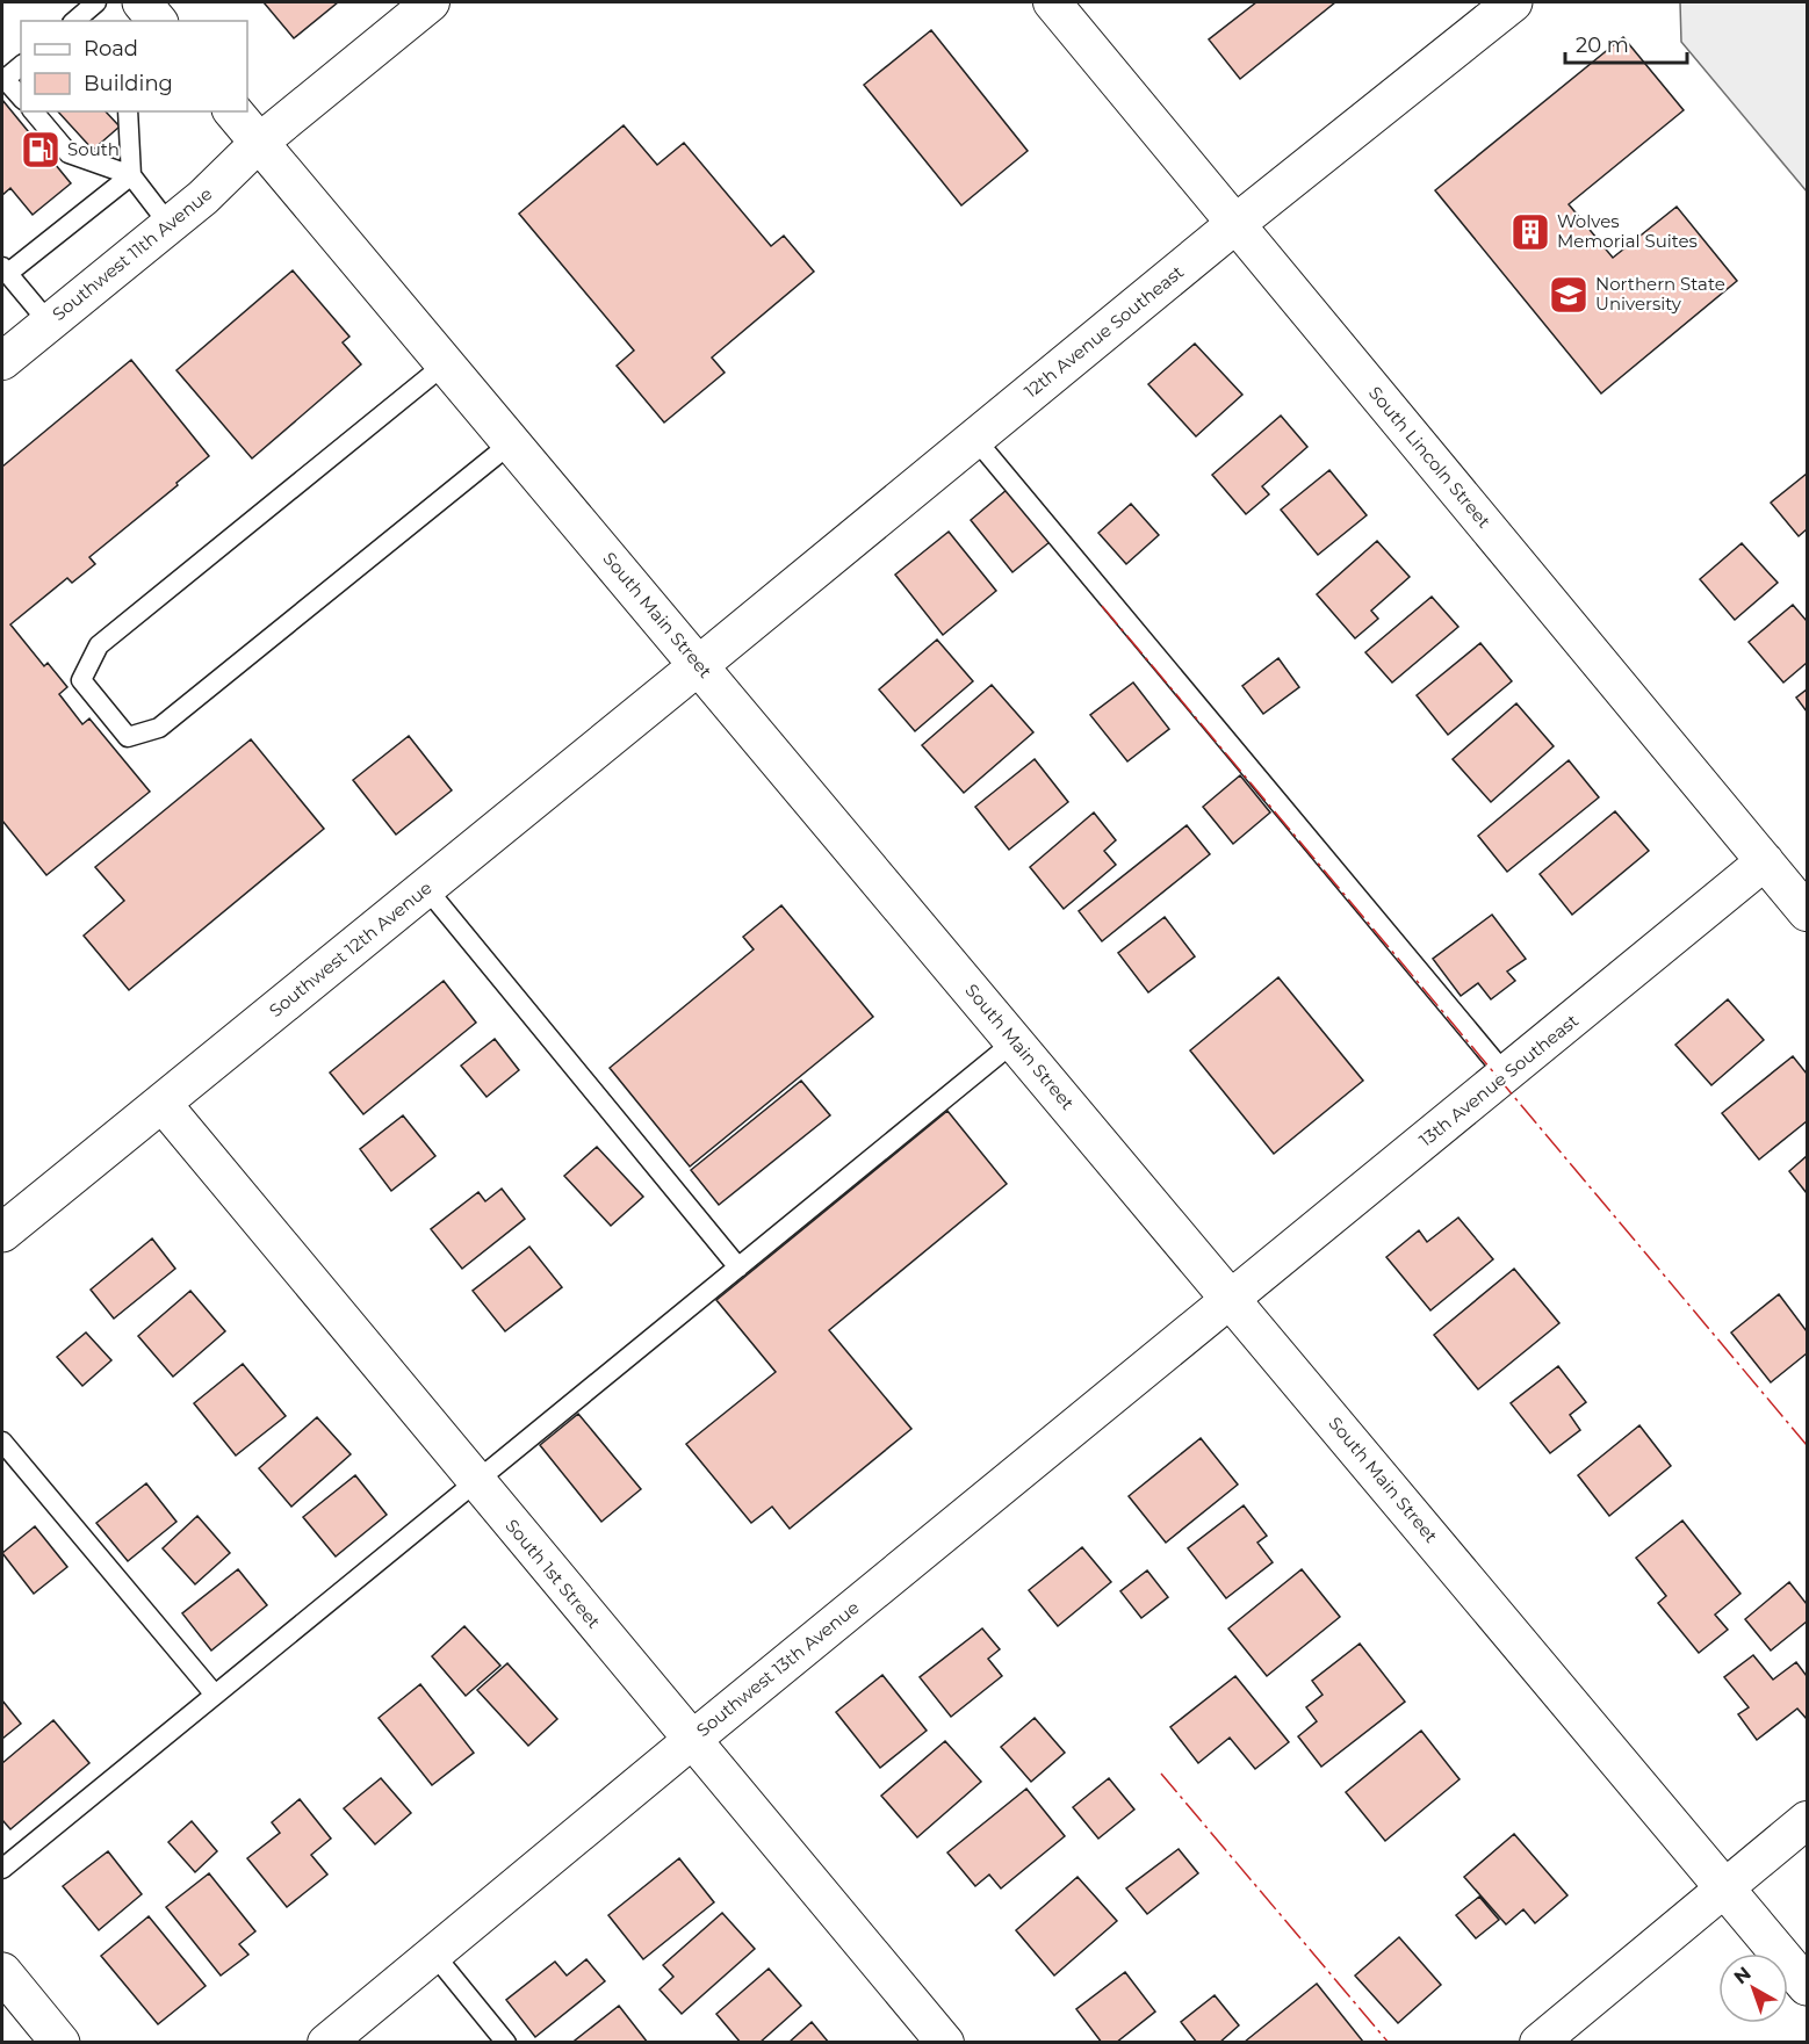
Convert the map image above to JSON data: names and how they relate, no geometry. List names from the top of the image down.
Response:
{
  "streets": {
    "street": [
      "Southwest 11th Avenue",
      "12th Avenue Southeast",
      "South Lincoln Street",
      "South Main Street",
      "Southwest 12th Avenue",
      "13th Avenue Southeast",
      "South 1st Street",
      "Southwest 13th Avenue"
    ]
  },
  "crossings": [
    ["Southwest 11th Avenue", "South Main Street"],
    ["12th Avenue Southeast", "South Lincoln Street"],
    ["12th Avenue Southeast", "South Main Street"],
    ["12th Avenue Southeast", "Southwest 12th Avenue"],
    ["South Lincoln Street", "13th Avenue Southeast"],
    ["South Main Street", "Southwest 12th Avenue"],
    ["South Main Street", "13th Avenue Southeast"],
    ["South Main Street", "Southwest 13th Avenue"],
    ["Southwest 12th Avenue", "South 1st Street"],
    ["13th Avenue Southeast", "Southwest 13th Avenue"],
    ["South 1st Street", "Southwest 13th Avenue"]
  ],
  "places": {
    "fuel station": ["South"],
    "building": ["Wolves Memorial Suites"],
    "school or university": ["Northern State University"]
  },
  "legend": ["Road", "Building"],
  "scale_bar": "20 m",
  "north": "top left"
}
